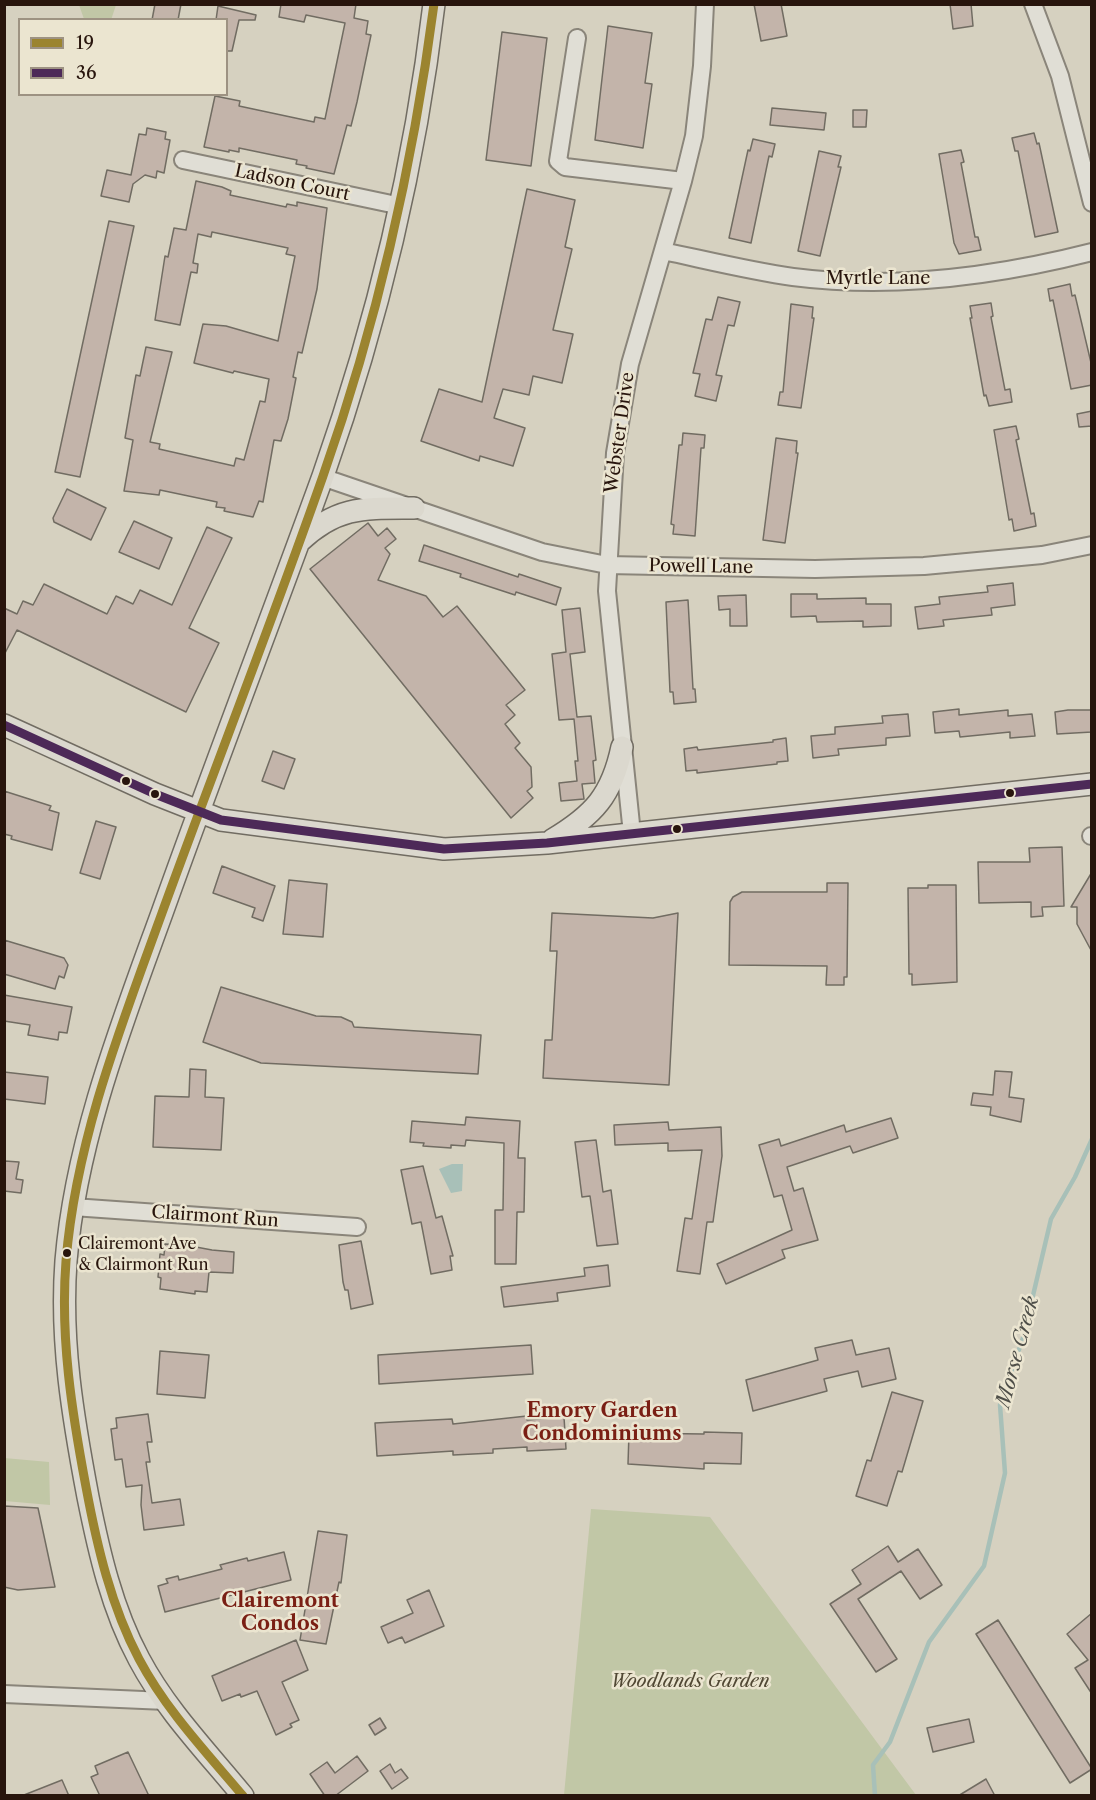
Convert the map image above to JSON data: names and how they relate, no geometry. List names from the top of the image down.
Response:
{
  "streets": {
    "street": [
      "Ladson Court",
      "Myrtle Lane",
      "Webster Drive",
      "Powell Lane",
      "Clairmont Run"
    ]
  },
  "crossings": [
    ["Myrtle Lane", "Webster Drive"],
    ["Webster Drive", "Powell Lane"]
  ],
  "districts": ["Emory Garden Condominiums", "Clairemont Condos"],
  "water": ["Morse Creek"],
  "parks": ["Woodlands Garden"],
  "places": ["Clairemont Ave & Clairmont Run"],
  "lines": ["transit line 19", "transit line 36"],
  "legend": ["19", "36"]
}
